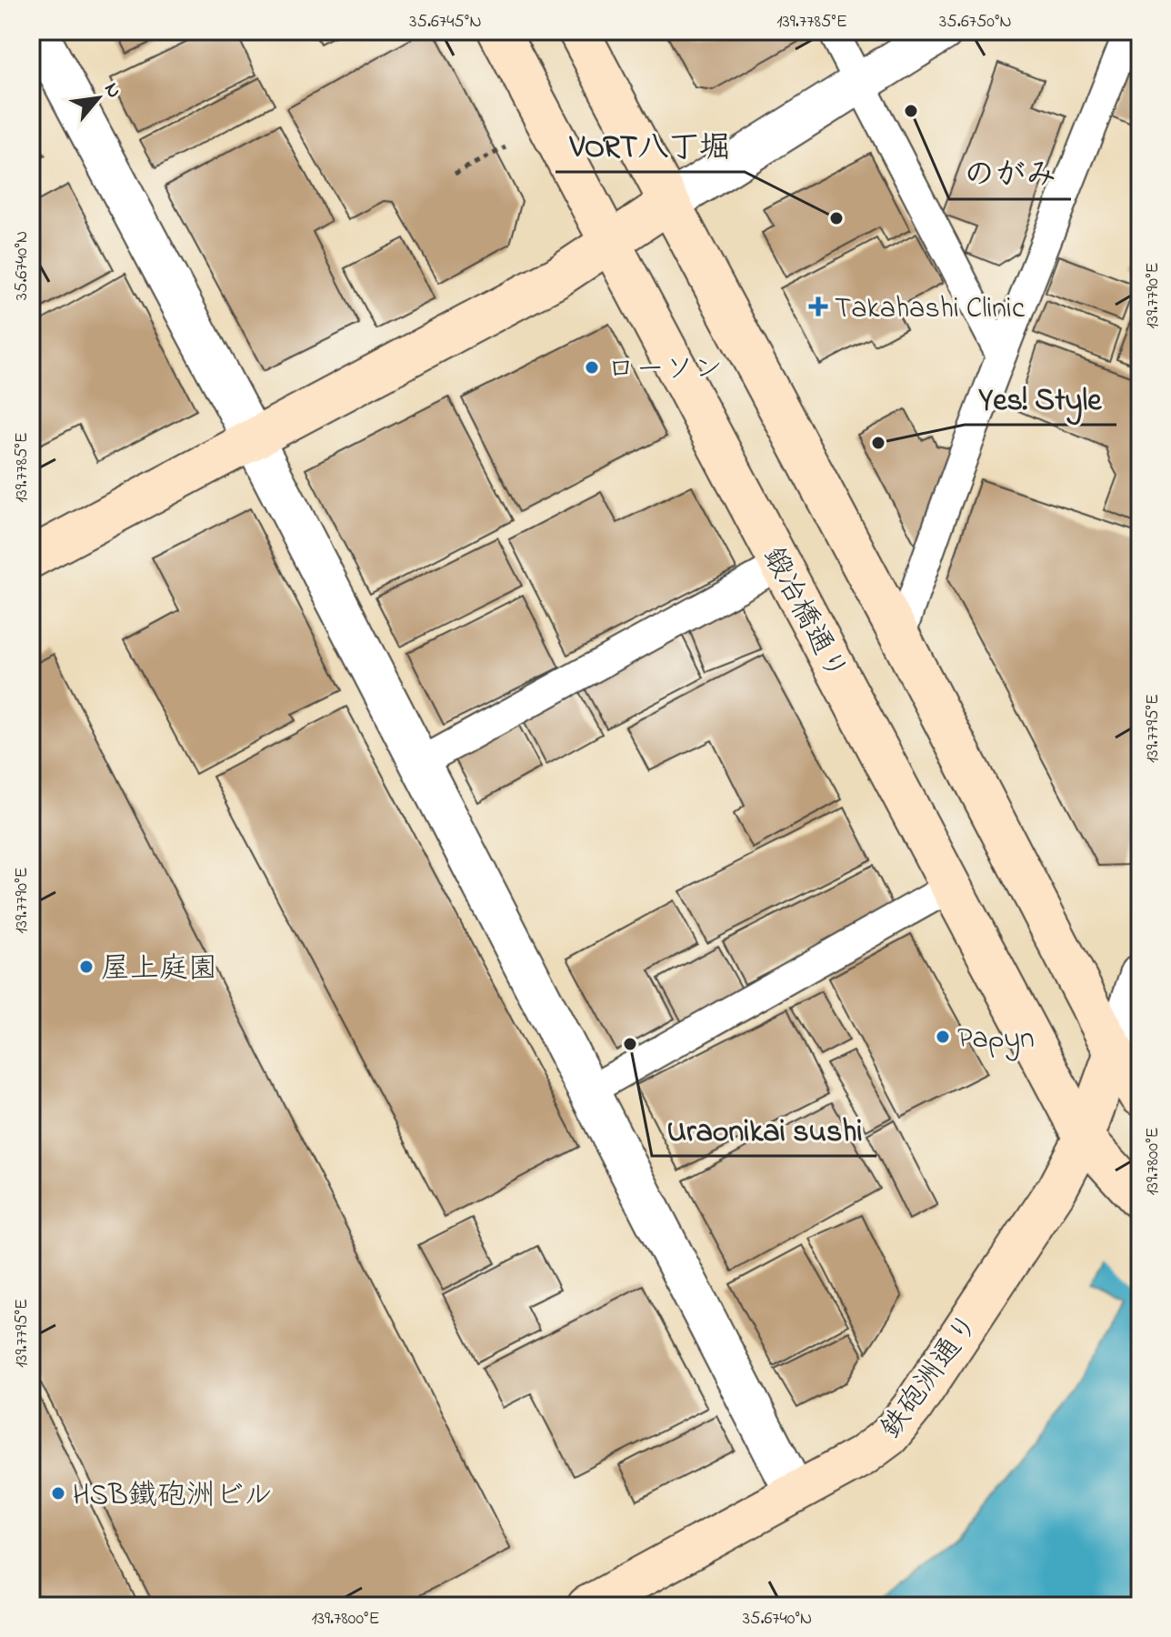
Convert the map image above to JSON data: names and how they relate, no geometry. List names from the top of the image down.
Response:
{
  "streets": {
    "street": ["鍛冶橋通り", "鉄砲洲通り"]
  },
  "crossings": [
    ["鍛冶橋通り", "鉄砲洲通り"]
  ],
  "places": {
    "other": [
      "のがみ",
      "VORT八丁堀",
      "ローソン",
      "Yes! Style",
      "屋上庭園",
      "Papyn",
      "Uraonikai sushi",
      "HSB鐵砲洲ビル"
    ],
    "health": ["Takahashi Clinic"]
  },
  "north": "top right",
  "coordinates": [
    "35.6745°N",
    "139.7785°E",
    "35.6750°N",
    "35.6740°N",
    "139.7790°E",
    "139.7795°E",
    "139.7800°E"
  ]
}
